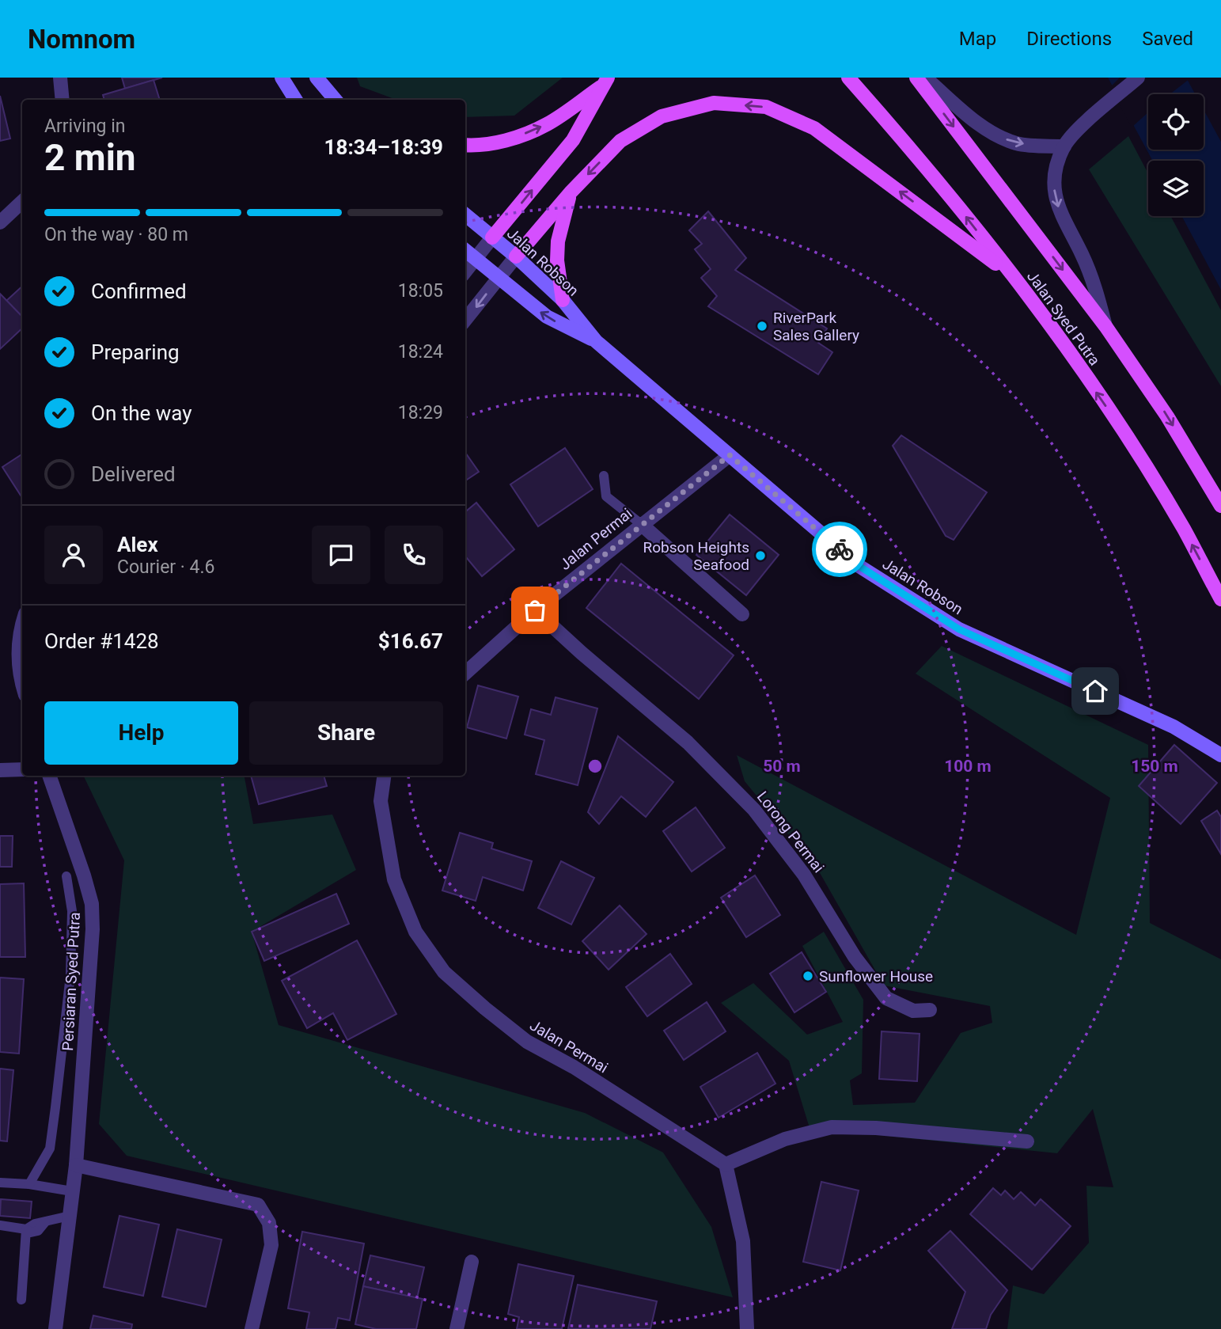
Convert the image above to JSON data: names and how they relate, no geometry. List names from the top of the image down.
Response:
{
  "streets": {
    "main road": ["Jalan Robson", "Jalan Syed Putra"],
    "street": ["Jalan Permai", "Lorong Permai", "Persiaran Syed Putra"]
  },
  "crossings": [
    ["Jalan Robson", "Jalan Permai"],
    ["Jalan Permai", "Lorong Permai"]
  ],
  "places": ["RiverPark Sales Gallery", "Robson Heights Seafood", "Sunflower House"],
  "page": {
    "header": "Nomnom",
    "nav": ["Map", "Directions", "Saved"],
    "heading": ["2 min", "Arriving in", "18:34–18:39"],
    "panel": [
      "Alex",
      "Courier · 4.6",
      "Order #1428",
      "$16.67"
    ],
    "bar": "On the way · 80 m",
    "list": [
      ["Confirmed", "18:05"],
      ["Preparing", "18:24"],
      ["On the way", "18:29"],
      "Delivered"
    ],
    "buttons": ["Help", "Share"]
  },
  "rings": ["50 m", "100 m", "150 m"]
}
